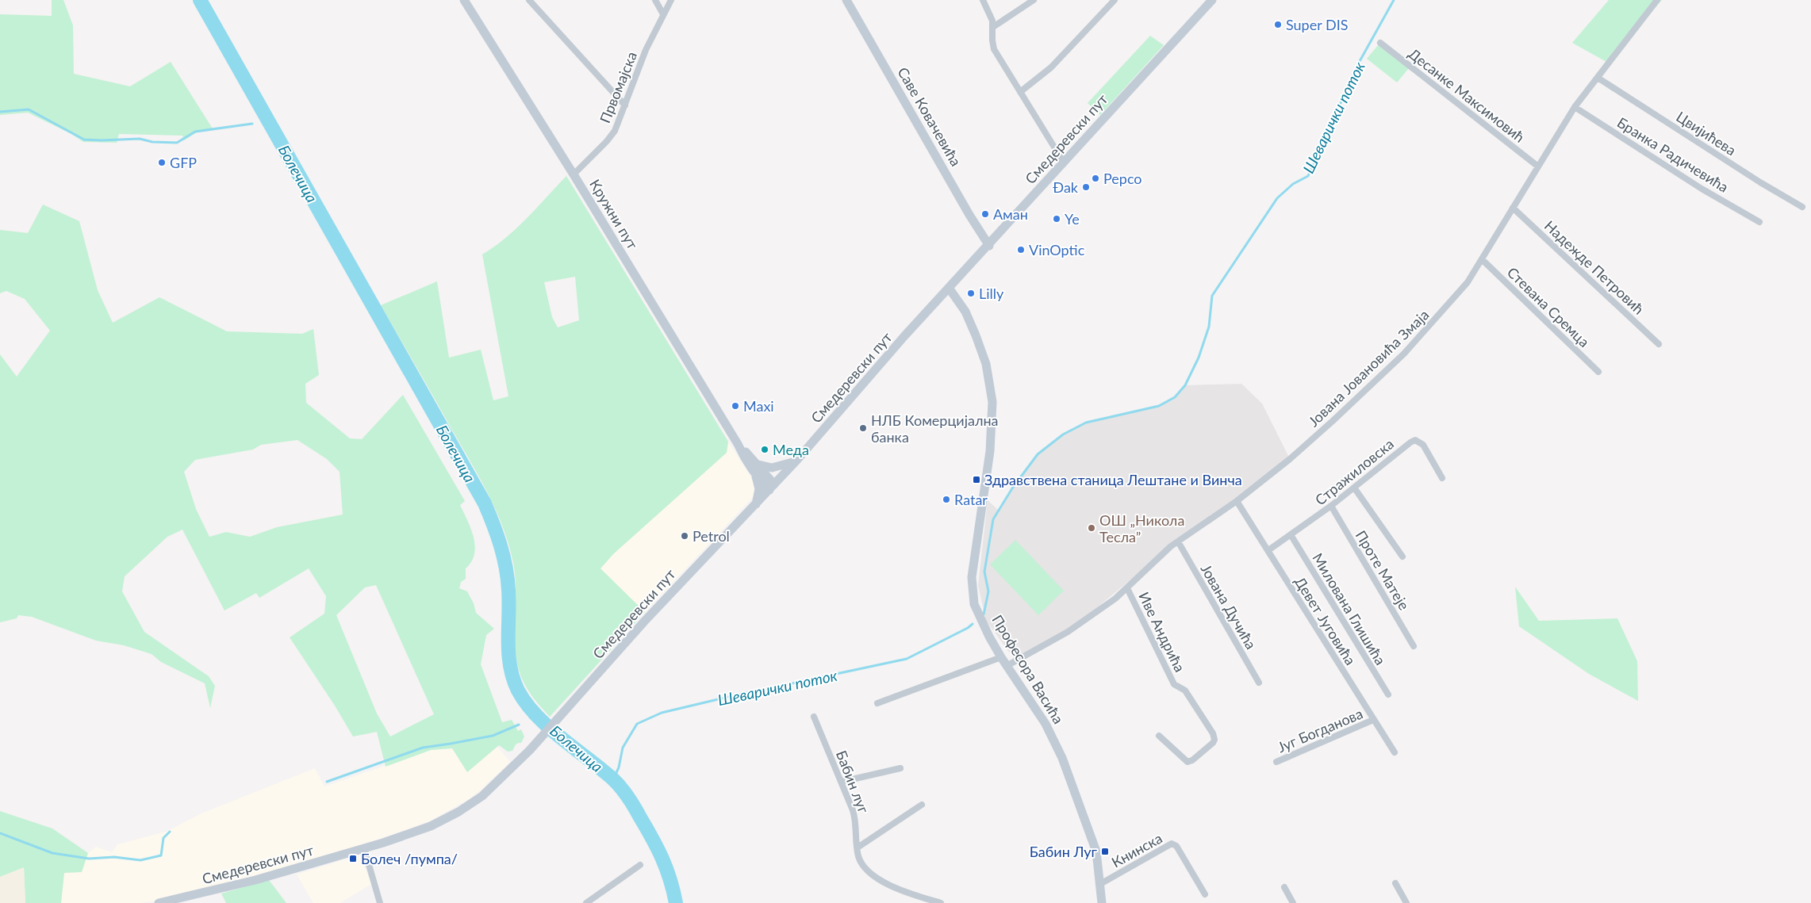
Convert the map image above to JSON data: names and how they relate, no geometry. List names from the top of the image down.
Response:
{
  "streets": {
    "main road": [
      "Саве Ковачевића",
      "Смедеревски пут",
      "Кружни пут",
      "Професора Васића"
    ],
    "street": [
      "Првомајска",
      "Десанке Максимовић",
      "Цвијићева",
      "Бранка Радичевића",
      "Надежде Петровић",
      "Стевана Сремца",
      "Јована Јовановића Змаја",
      "Стражиловска",
      "Проте Матеје",
      "Јована Дучића",
      "Милована Глишића",
      "Девет Југовића",
      "Иве Андрића",
      "Југ Богданова",
      "Бабин луг",
      "Книнска"
    ]
  },
  "crossings": [
    ["Првомајска", "Кружни пут"],
    ["Десанке Максимовић", "Јована Јовановића Змаја"],
    ["Саве Ковачевића", "Смедеревски пут"],
    ["Цвијићева", "Јована Јовановића Змаја"],
    ["Смедеревски пут", "Кружни пут"],
    ["Смедеревски пут", "Професора Васића"],
    ["Бранка Радичевића", "Јована Јовановића Змаја"],
    ["Надежде Петровић", "Јована Јовановића Змаја"],
    ["Стевана Сремца", "Јована Јовановића Змаја"],
    ["Јована Јовановића Змаја", "Јована Дучића"],
    ["Јована Јовановића Змаја", "Девет Југовића"],
    ["Јована Јовановића Змаја", "Иве Андрића"],
    ["Јована Јовановића Змаја", "Професора Васића"],
    ["Стражиловска", "Проте Матеје"],
    ["Стражиловска", "Милована Глишића"],
    ["Стражиловска", "Девет Југовића"],
    ["Девет Југовића", "Југ Богданова"],
    ["Професора Васића", "Книнска"]
  ],
  "water": ["Шеварички поток", "Болечица"],
  "places": {
    "other": [
      "Super DIS",
      "GFP",
      "Pepco",
      "Đak",
      "Аман",
      "Ye",
      "VinOptic",
      "Lilly",
      "Maxi",
      "НЛБ Комерцијална банка",
      "Меда",
      "Ratar",
      "ОШ „Никола Тесла”",
      "Petrol"
    ],
    "transit": ["Здравствена станица Лештане и Винча", "Бабин Луг", "Болеч /пумпа/"]
  }
}
